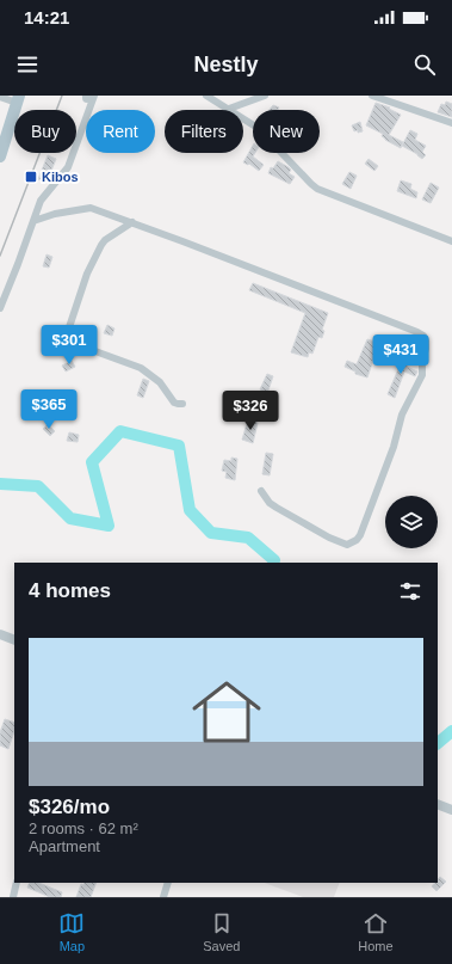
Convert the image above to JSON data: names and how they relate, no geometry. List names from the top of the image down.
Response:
{
  "places": {
    "transit": ["Kibos"]
  },
  "page": {
    "status": "14:21",
    "header": "Nestly",
    "chip": [
      "Buy",
      "Rent",
      "Filters",
      "New"
    ],
    "price": [
      "$301",
      "$431",
      "$365",
      "$326"
    ],
    "heading": "4 homes",
    "list": [
      {
        "name": "$326/mo",
        "note": "2 rooms · 62 m² · Apartment"
      }
    ],
    "tabs": ["Map", "Saved", "Home"]
  }
}
